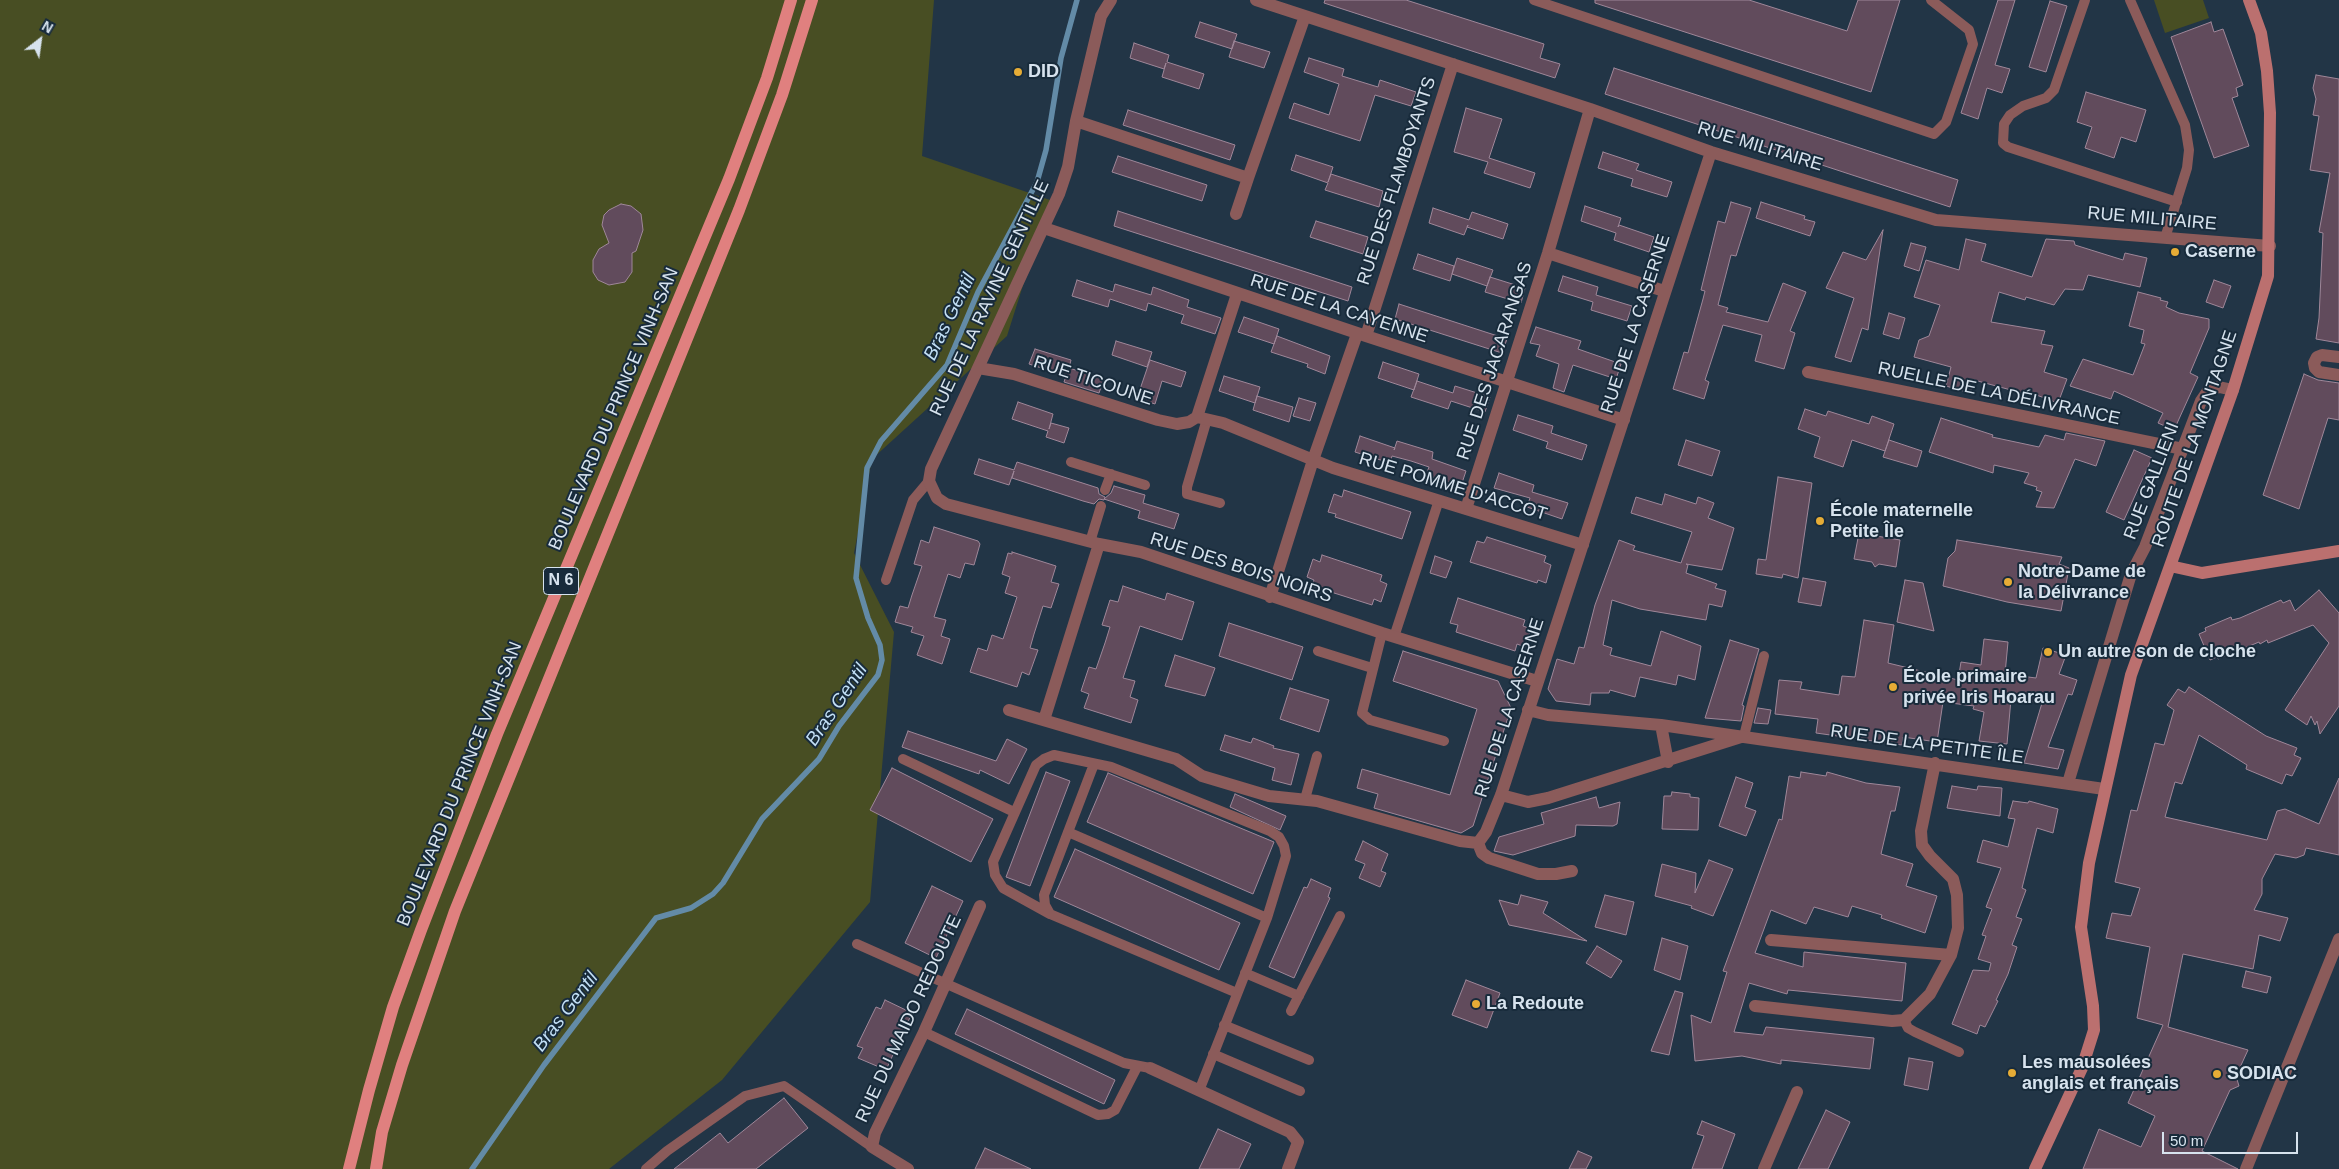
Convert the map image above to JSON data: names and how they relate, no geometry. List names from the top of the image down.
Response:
{
  "streets": {
    "main road": ["BOULEVARD DU PRINCE VINH-SAN", "ROUTE DE LA MONTAGNE", "N 6"],
    "street": [
      "RUE MILITAIRE",
      "RUE DES FLAMBOYANTS",
      "RUE DE LA RAVINE GENTILLE",
      "RUE DE LA CAYENNE",
      "RUE DE LA CASERNE",
      "RUE DES JACARANGAS",
      "RUE TICOUNE",
      "RUELLE DE LA DÉLIVRANCE",
      "RUE GALLIENI",
      "RUE POMME D'ACCOT",
      "RUE DES BOIS NOIRS",
      "RUE DE LA PETITE ÎLE",
      "RUE DU MAIDO REDOUTE"
    ]
  },
  "crossings": [
    ["RUE MILITAIRE", "RUE DES FLAMBOYANTS"],
    ["RUE MILITAIRE", "RUE DE LA CASERNE"],
    ["RUE MILITAIRE", "RUE DES JACARANGAS"],
    ["RUE MILITAIRE", "ROUTE DE LA MONTAGNE"],
    ["RUE DES FLAMBOYANTS", "RUE DE LA CAYENNE"],
    ["RUE DES FLAMBOYANTS", "RUE POMME D'ACCOT"],
    ["RUE DES FLAMBOYANTS", "RUE DES BOIS NOIRS"],
    ["RUE DE LA RAVINE GENTILLE", "RUE DE LA CAYENNE"],
    ["RUE DE LA RAVINE GENTILLE", "RUE TICOUNE"],
    ["RUE DE LA RAVINE GENTILLE", "RUE DES BOIS NOIRS"],
    ["RUE DE LA CAYENNE", "RUE DE LA CASERNE"],
    ["RUE DE LA CAYENNE", "RUE DES JACARANGAS"],
    ["RUE DE LA CASERNE", "RUE DES JACARANGAS"],
    ["RUE DE LA CASERNE", "RUE POMME D'ACCOT"],
    ["RUE DE LA CASERNE", "RUE DES BOIS NOIRS"],
    ["RUE DE LA CASERNE", "RUE DE LA PETITE ÎLE"],
    ["RUE DES JACARANGAS", "RUE POMME D'ACCOT"],
    ["RUELLE DE LA DÉLIVRANCE", "RUE GALLIENI"],
    ["ROUTE DE LA MONTAGNE", "RUE GALLIENI"],
    ["ROUTE DE LA MONTAGNE", "RUE DE LA PETITE ÎLE"],
    ["RUE GALLIENI", "RUE DE LA PETITE ÎLE"]
  ],
  "water": ["Bras Gentil"],
  "places": [
    "DID",
    "Caserne",
    "École maternelle Petite Île",
    "Notre-Dame de la Délivrance",
    "Un autre son de cloche",
    "École primaire privée Iris Hoarau",
    "La Redoute",
    "Les mausolées anglais et français",
    "SODIAC"
  ],
  "scale_bar": "50 m",
  "north": "top right"
}
